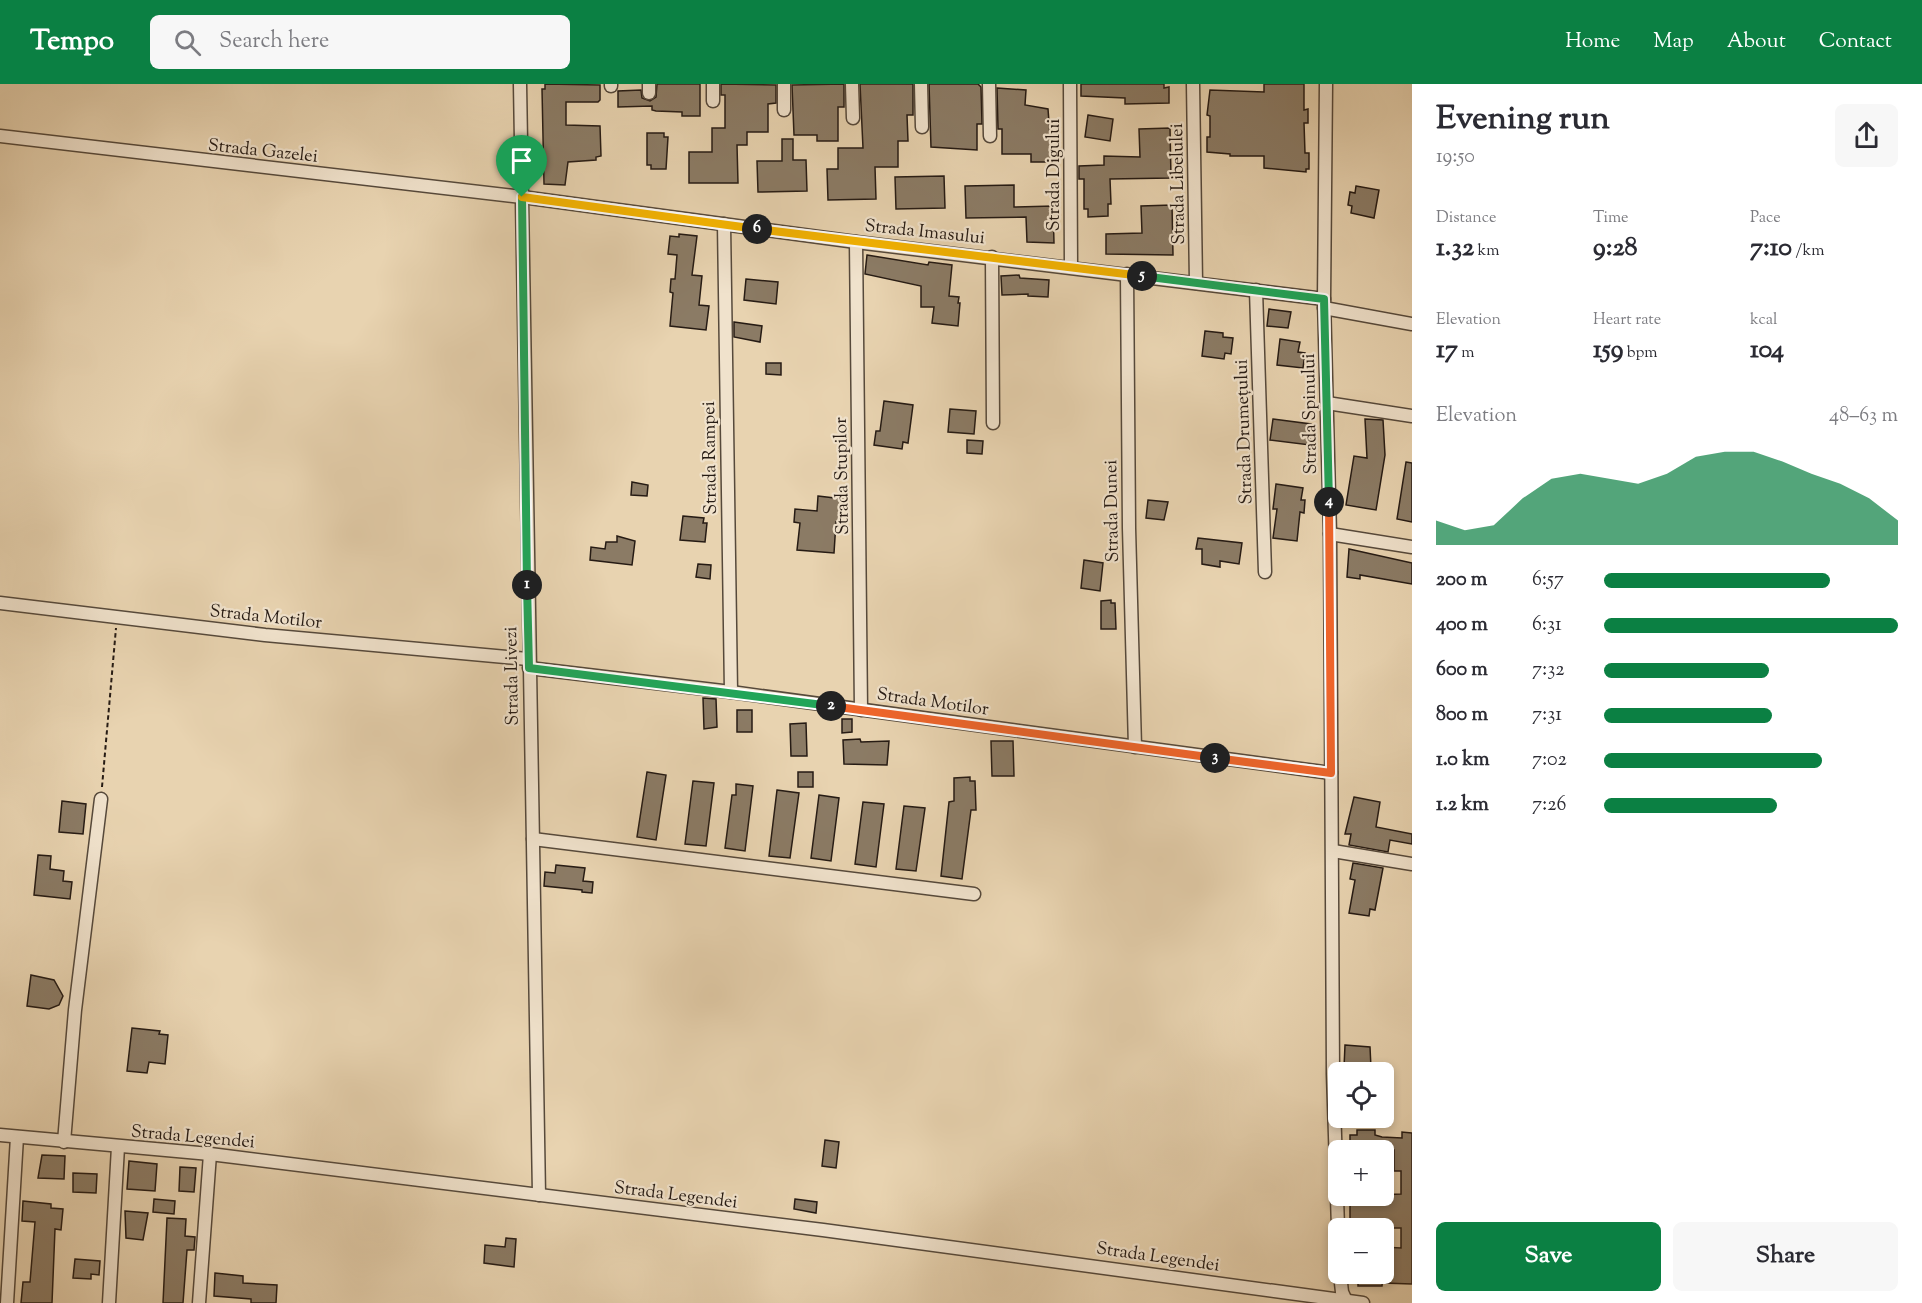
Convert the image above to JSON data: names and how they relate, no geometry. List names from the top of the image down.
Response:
{
  "streets": {
    "street": [
      "Strada Gazelei",
      "Strada Digului",
      "Strada Libelulei",
      "Strada Imasului",
      "Strada Spinului",
      "Strada Drumețului",
      "Strada Rampei",
      "Strada Stupilor",
      "Strada Dunei",
      "Strada Motilor",
      "Strada Livezi",
      "Strada Legendei"
    ]
  },
  "crossings": [
    ["Strada Gazelei", "Strada Imasului"],
    ["Strada Gazelei", "Strada Livezi"],
    ["Strada Digului", "Strada Imasului"],
    ["Strada Libelulei", "Strada Imasului"],
    ["Strada Imasului", "Strada Spinului"],
    ["Strada Imasului", "Strada Drumețului"],
    ["Strada Imasului", "Strada Rampei"],
    ["Strada Imasului", "Strada Stupilor"],
    ["Strada Imasului", "Strada Dunei"],
    ["Strada Imasului", "Strada Livezi"],
    ["Strada Spinului", "Strada Motilor"],
    ["Strada Rampei", "Strada Motilor"],
    ["Strada Stupilor", "Strada Motilor"],
    ["Strada Dunei", "Strada Motilor"],
    ["Strada Motilor", "Strada Livezi"],
    ["Strada Livezi", "Strada Legendei"]
  ],
  "page": {
    "header": "Tempo",
    "search": "Search here",
    "nav": [
      "Home",
      "Map",
      "About",
      "Contact"
    ],
    "heading": ["Evening run", "19:50"],
    "stats": [
      ["Distance", "1.32 km"],
      ["Time", "9:28"],
      ["Pace", "7:10 /km"],
      ["Elevation", "17 m"],
      ["Heart rate", "159 bpm"],
      ["kcal", "104"]
    ],
    "pins": [
      "6",
      "5",
      "4",
      "1",
      "2",
      "3"
    ],
    "chart": ["Elevation", "48–63 m"],
    "list": [
      {
        "name": "200 m",
        "note": "6:57"
      },
      {
        "name": "400 m",
        "note": "6:31"
      },
      {
        "name": "600 m",
        "note": "7:32"
      },
      {
        "name": "800 m",
        "note": "7:31"
      },
      {
        "name": "1.0 km",
        "note": "7:02"
      },
      {
        "name": "1.2 km",
        "note": "7:26"
      }
    ],
    "map_buttons": ["+", "−"],
    "buttons": ["Save", "Share"]
  }
}
